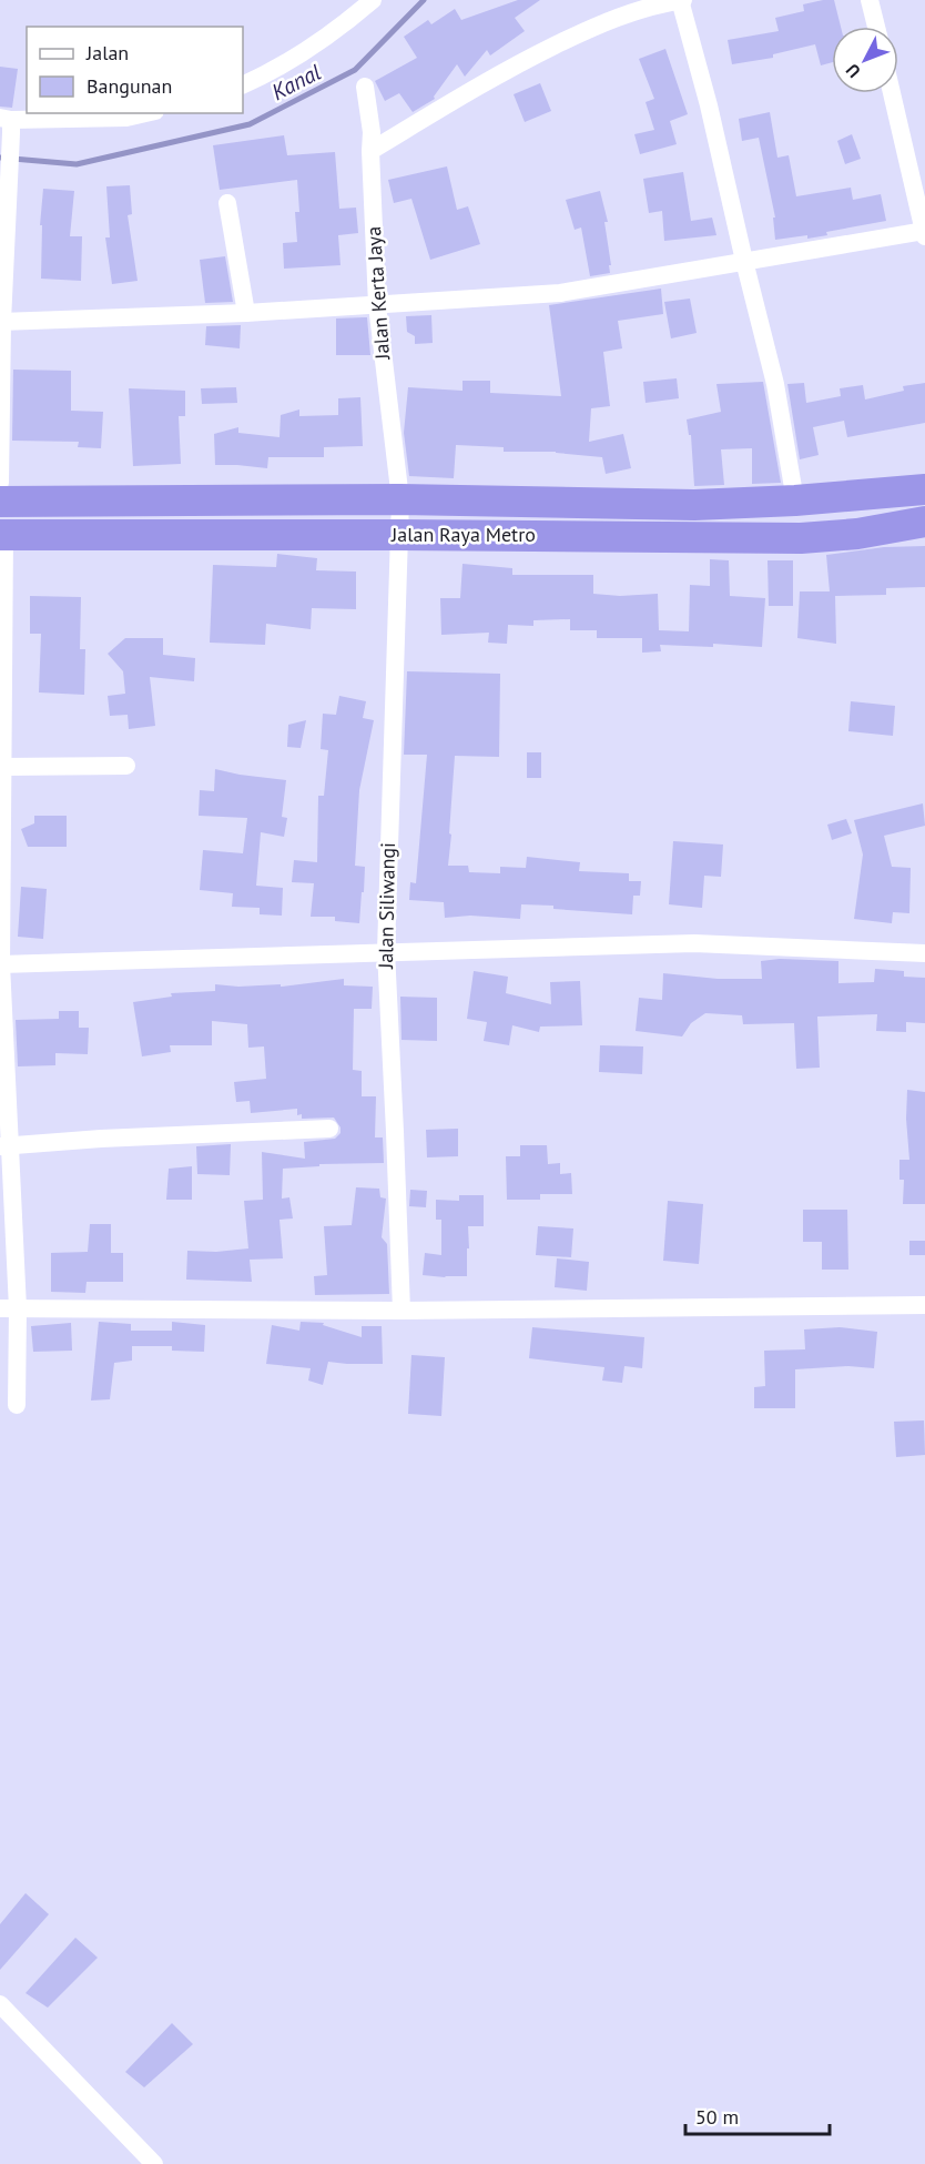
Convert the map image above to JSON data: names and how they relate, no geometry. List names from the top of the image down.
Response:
{
  "streets": {
    "highway": ["Jalan Raya Metro"],
    "street": ["Jalan Kerta Jaya", "Jalan Siliwangi"]
  },
  "crossings": [
    ["Jalan Kerta Jaya", "Jalan Siliwangi"],
    ["Jalan Raya Metro", "Jalan Siliwangi"]
  ],
  "water": ["Kanal"],
  "legend": ["Jalan", "Bangunan"],
  "scale_bar": "50 m",
  "north": "bottom left"
}
